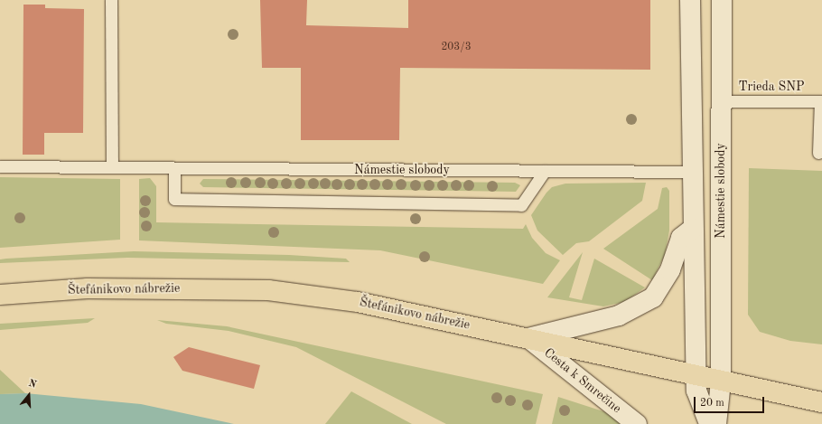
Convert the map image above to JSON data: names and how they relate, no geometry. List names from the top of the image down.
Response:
{
  "streets": {
    "main road": ["Štefánikovo nábrežie"],
    "street": ["Námestie slobody", "Cesta k Smrečine"],
    "lane": ["Trieda SNP"]
  },
  "crossings": [
    ["Trieda SNP", "Námestie slobody"],
    ["Námestie slobody", "Štefánikovo nábrežie"],
    ["Štefánikovo nábrežie", "Cesta k Smrečine"]
  ],
  "house_numbers": ["203/3"],
  "scale_bar": "20 m",
  "north": "top"
}
